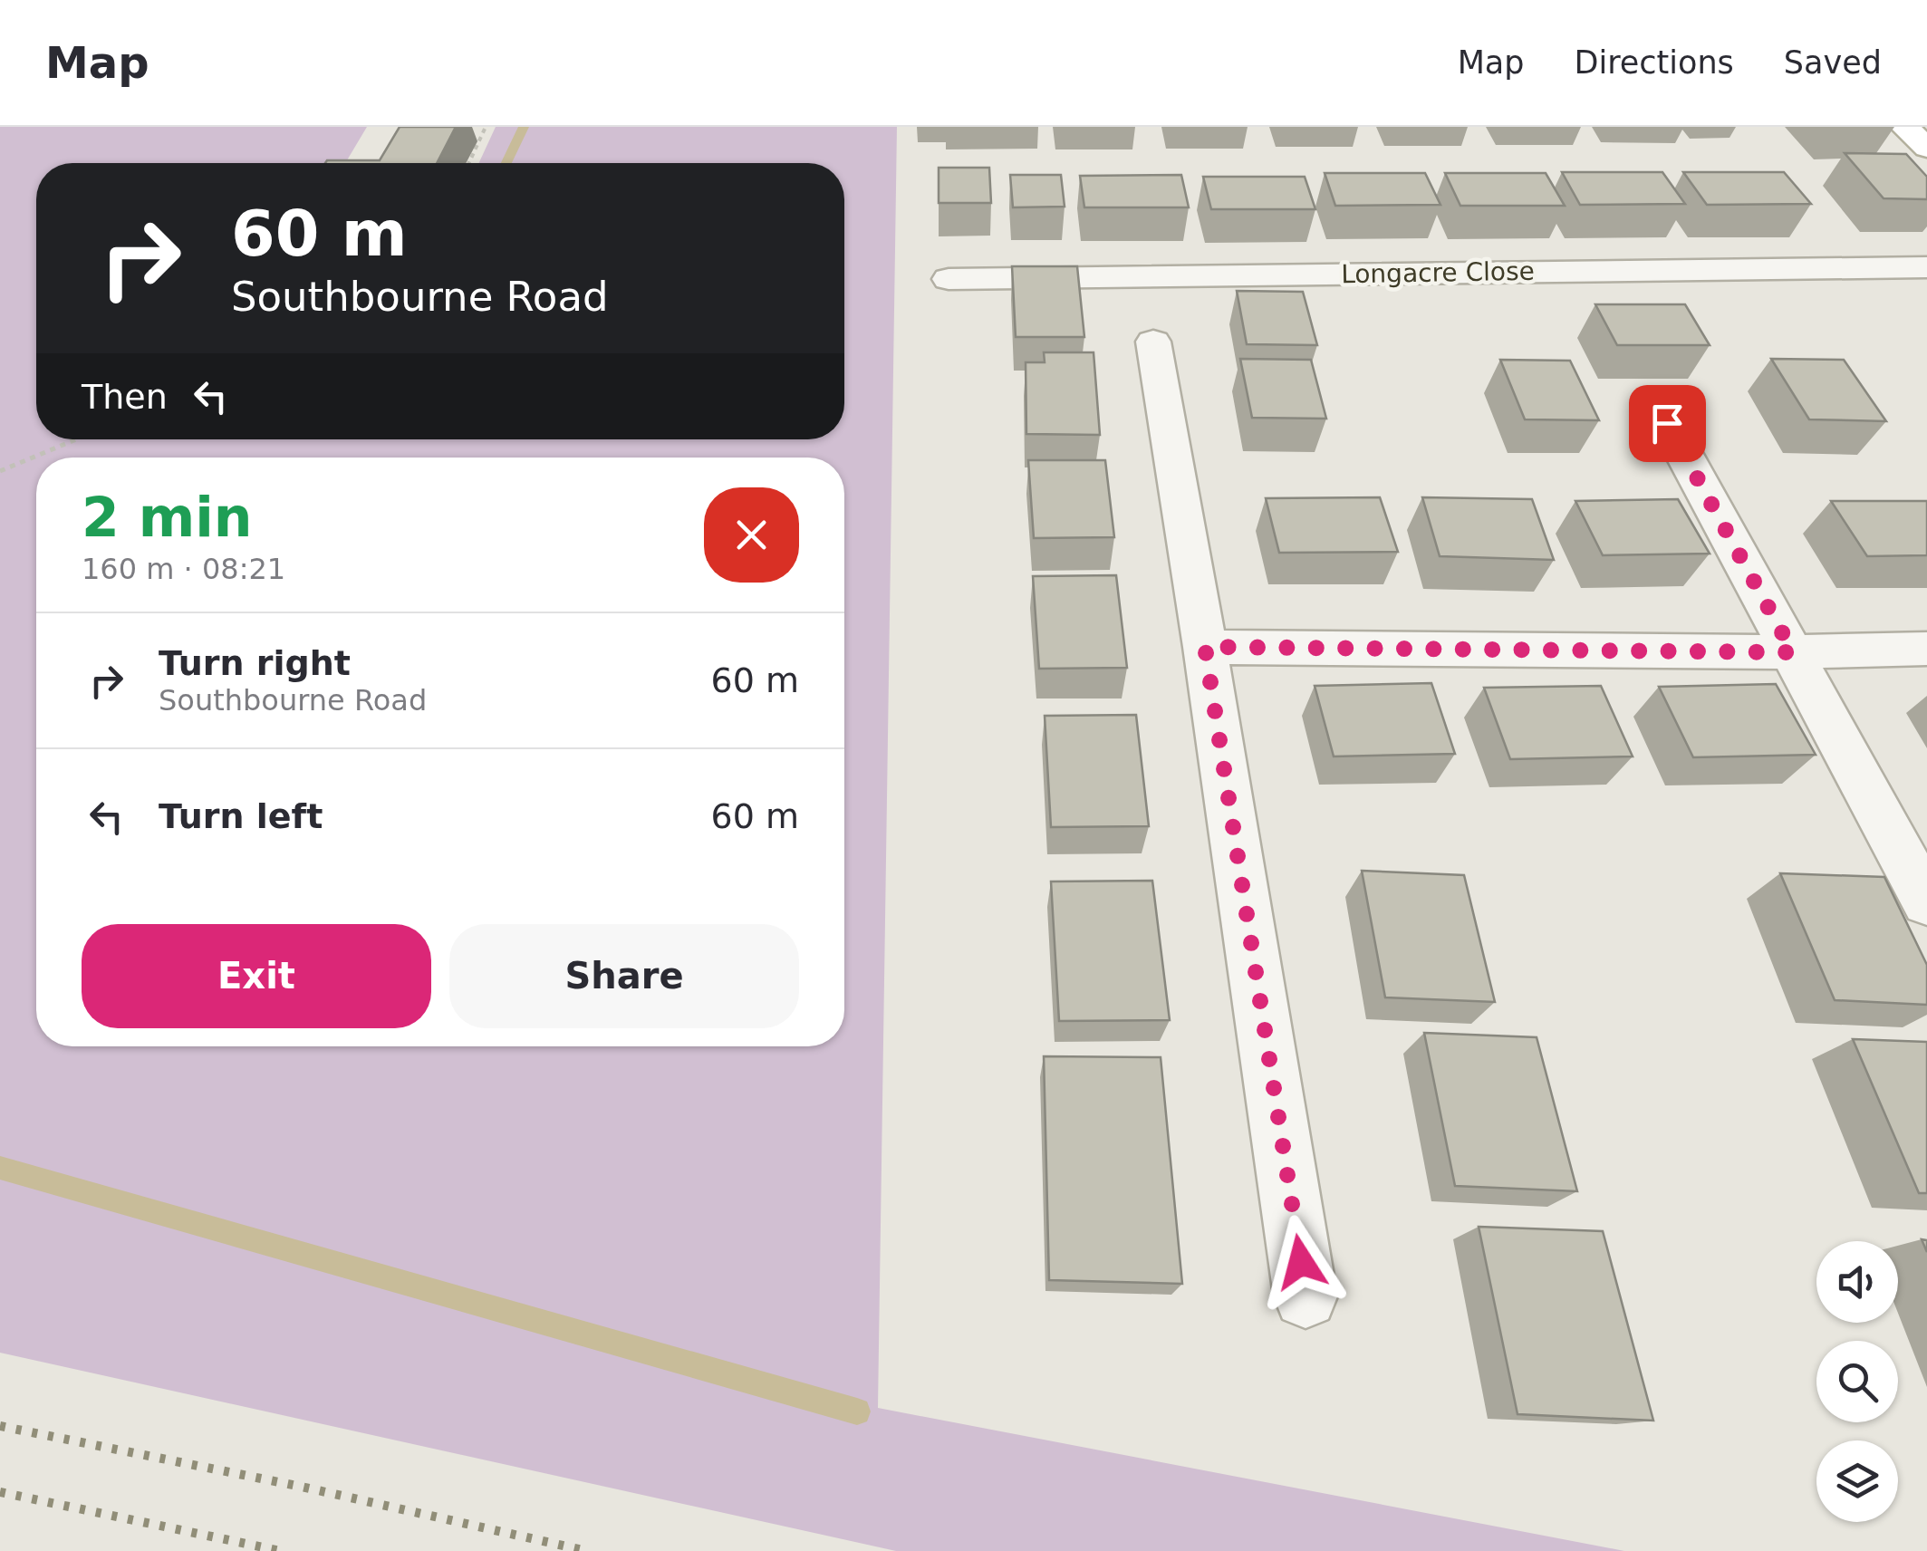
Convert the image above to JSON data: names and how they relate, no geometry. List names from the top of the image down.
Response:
{
  "streets": {
    "street": ["Longacre Close"]
  },
  "page": {
    "header": "Map",
    "nav": ["Map", "Directions", "Saved"],
    "turn": ["60 m", "Southbourne Road"],
    "then": "Then",
    "heading": ["2 min", "160 m · 08:21"],
    "list": [
      {
        "name": "Turn right",
        "note": "Southbourne Road",
        "value": "60 m"
      },
      {
        "name": "Turn left",
        "value": "60 m"
      }
    ],
    "buttons": ["Exit", "Share"]
  }
}
